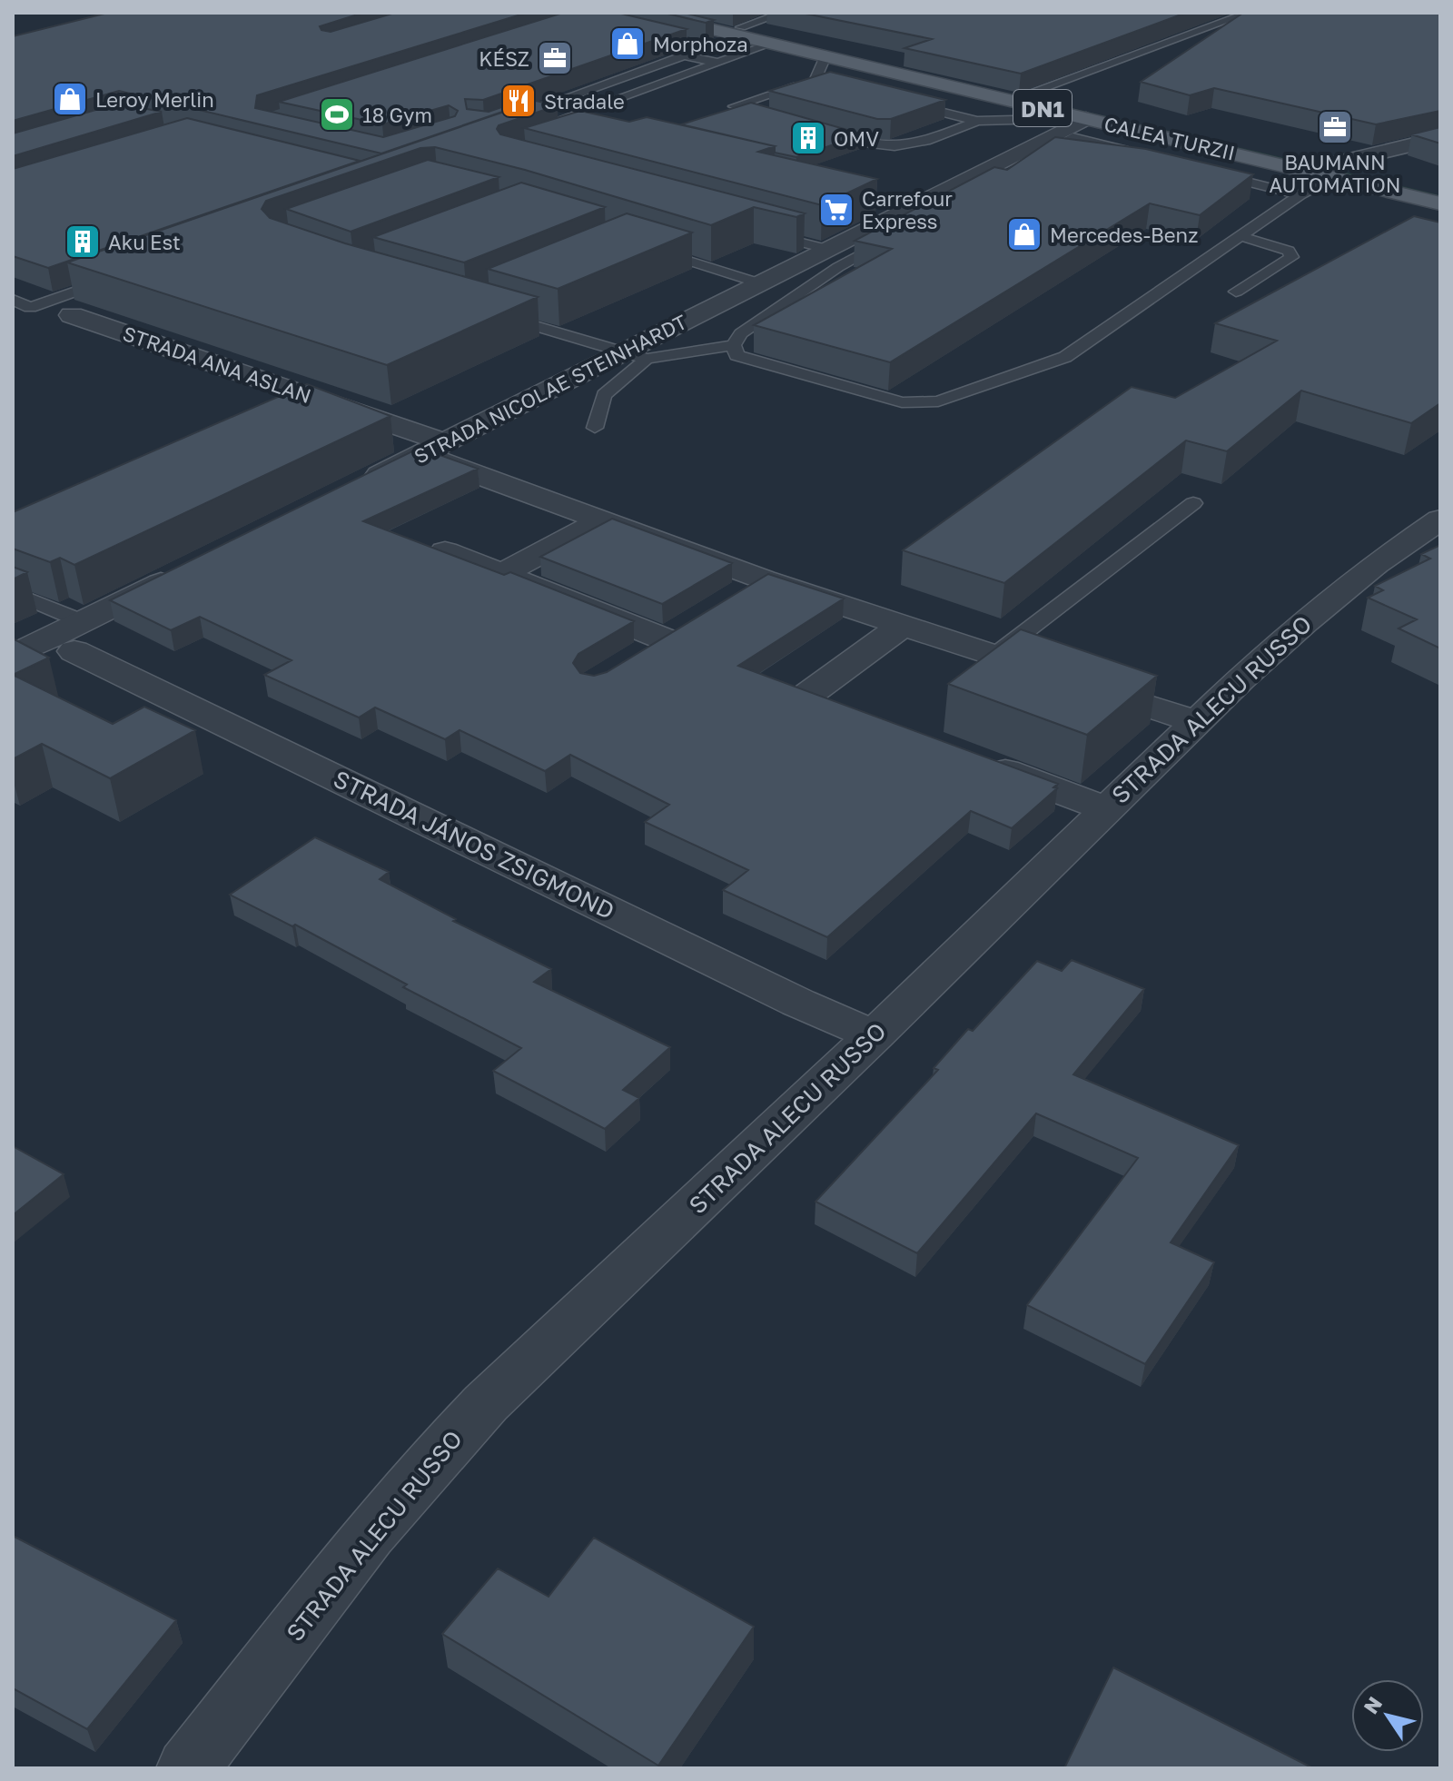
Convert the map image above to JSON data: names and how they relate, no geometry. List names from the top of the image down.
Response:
{
  "streets": {
    "main road": ["DN1", "CALEA TURZII"],
    "street": [
      "STRADA ANA ASLAN",
      "STRADA NICOLAE STEINHARDT",
      "STRADA ALECU RUSSO",
      "STRADA JÁNOS ZSIGMOND"
    ]
  },
  "crossings": [
    ["CALEA TURZII", "STRADA NICOLAE STEINHARDT"],
    ["STRADA ANA ASLAN", "STRADA NICOLAE STEINHARDT"],
    ["STRADA ANA ASLAN", "STRADA ALECU RUSSO"],
    ["STRADA ALECU RUSSO", "STRADA JÁNOS ZSIGMOND"]
  ],
  "places": {
    "shop": ["Morphoza", "Leroy Merlin", "Mercedes-Benz"],
    "office": ["KÉSZ", "BAUMANN AUTOMATION"],
    "restaurant": ["Stradale"],
    "sports": ["18 Gym"],
    "building": ["OMV", "Aku Est"],
    "supermarket": ["Carrefour Express"]
  },
  "north": "top left"
}
